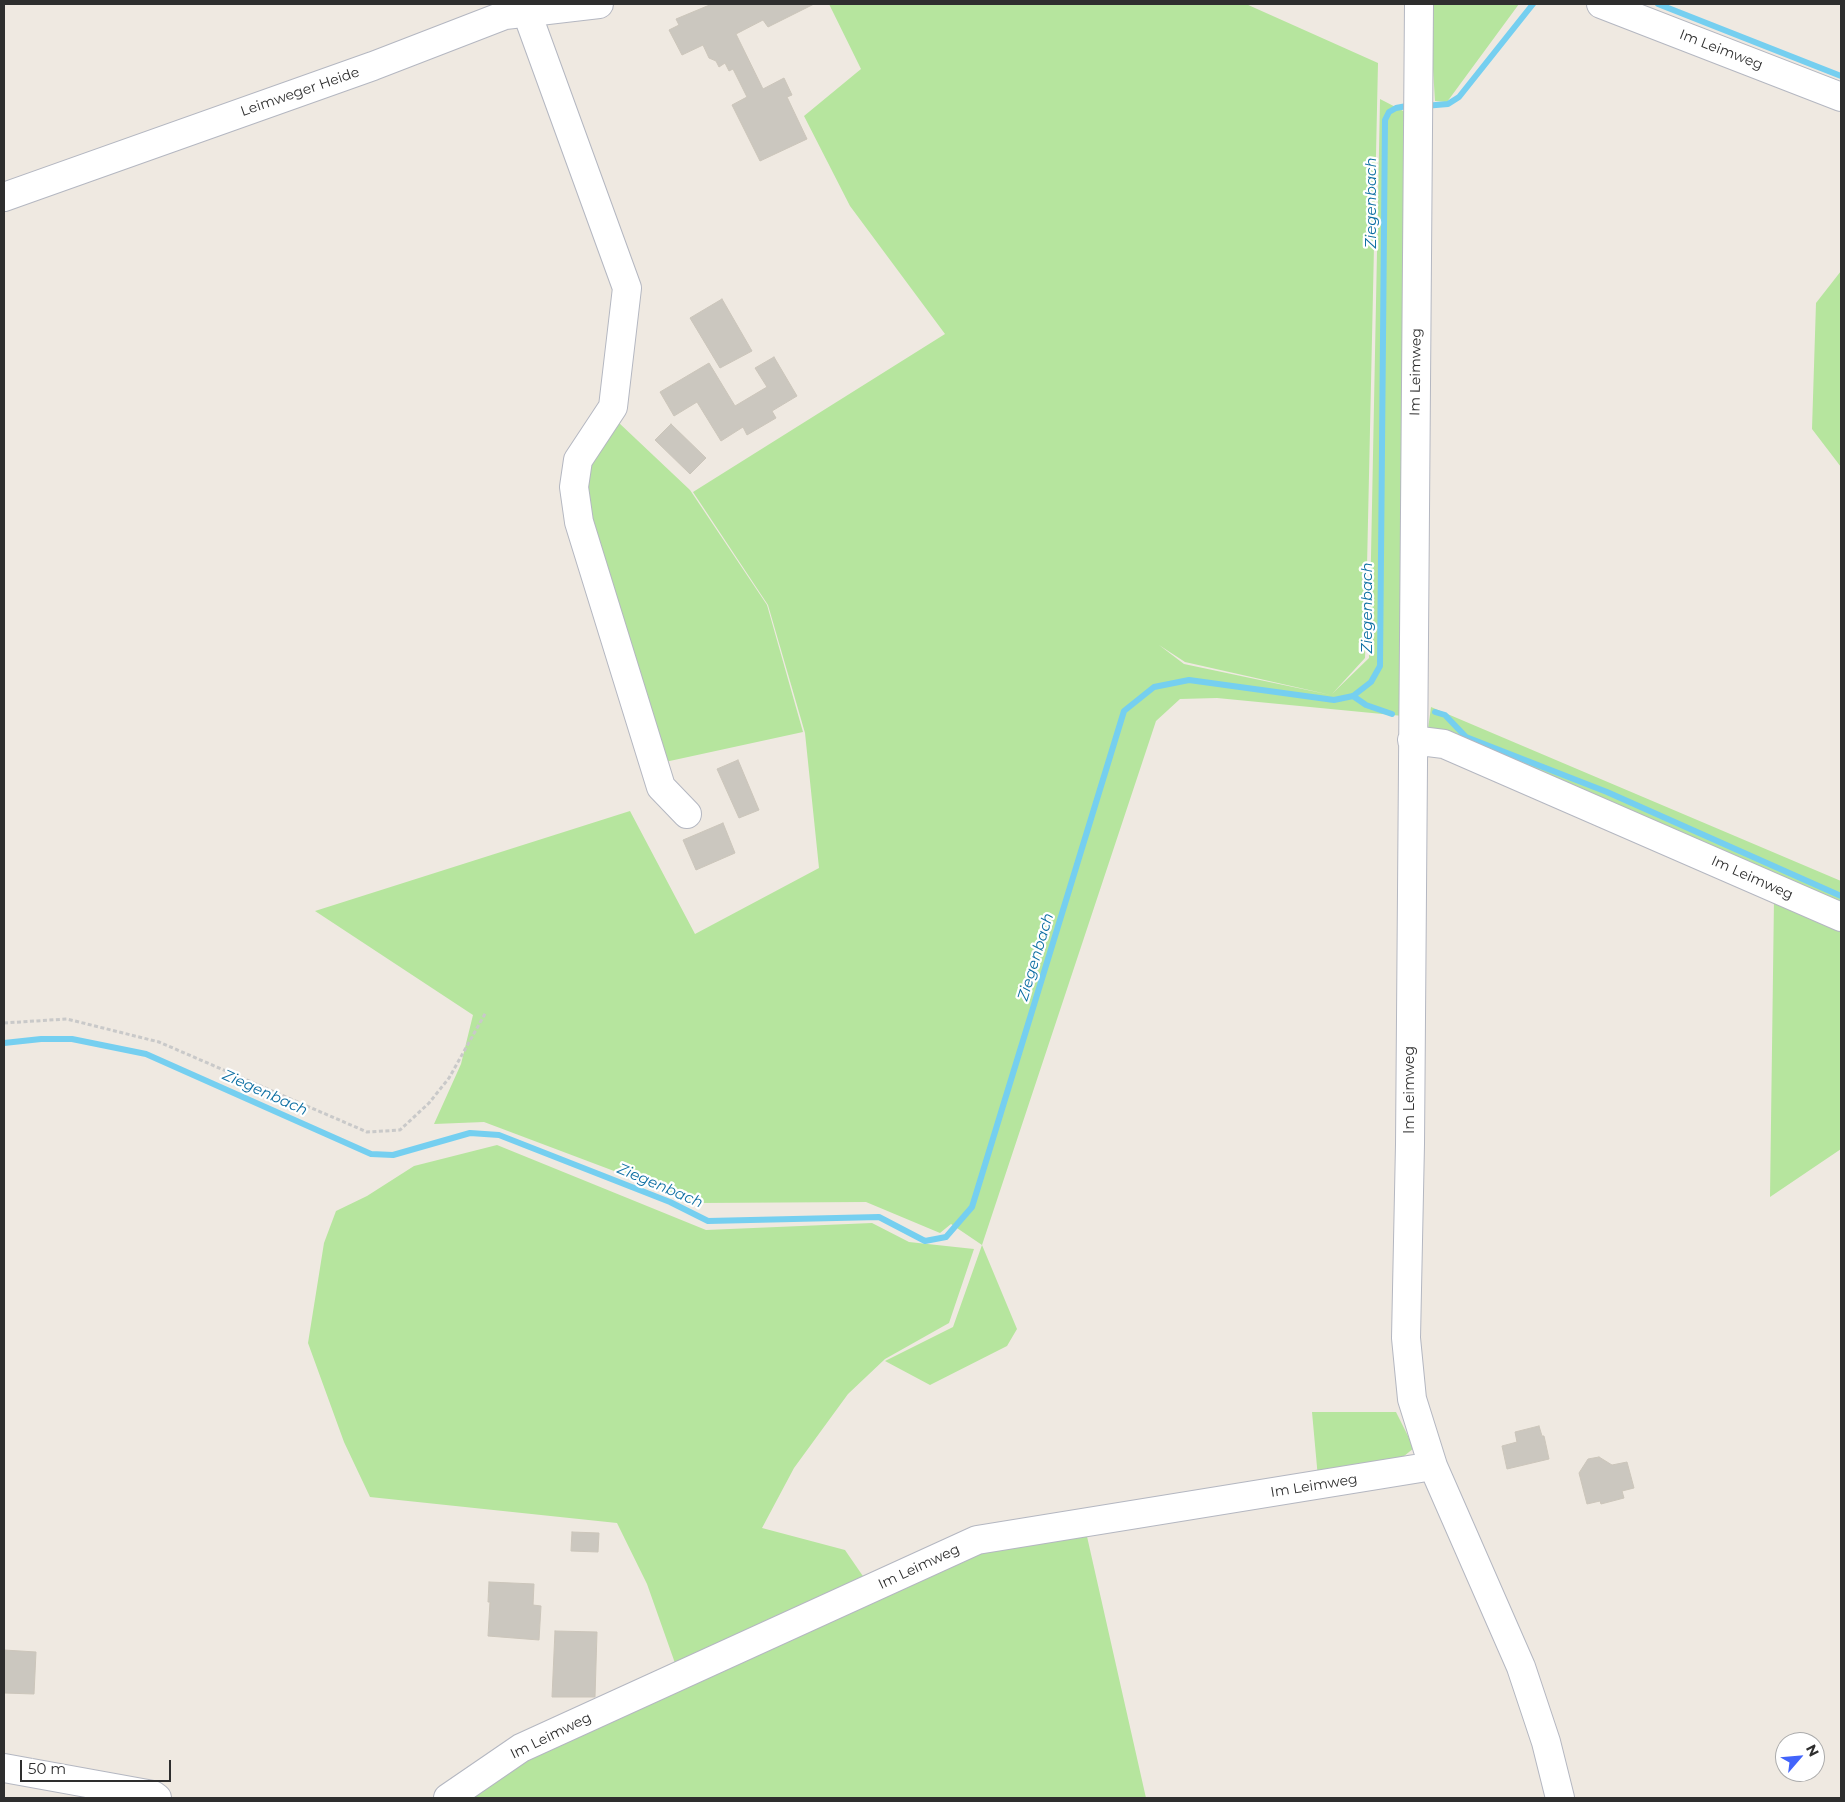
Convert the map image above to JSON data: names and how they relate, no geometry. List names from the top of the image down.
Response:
{
  "streets": {
    "street": ["Im Leimweg", "Leimweger Heide"]
  },
  "water": ["Ziegenbach"],
  "scale_bar": "50 m",
  "north": "top right"
}
